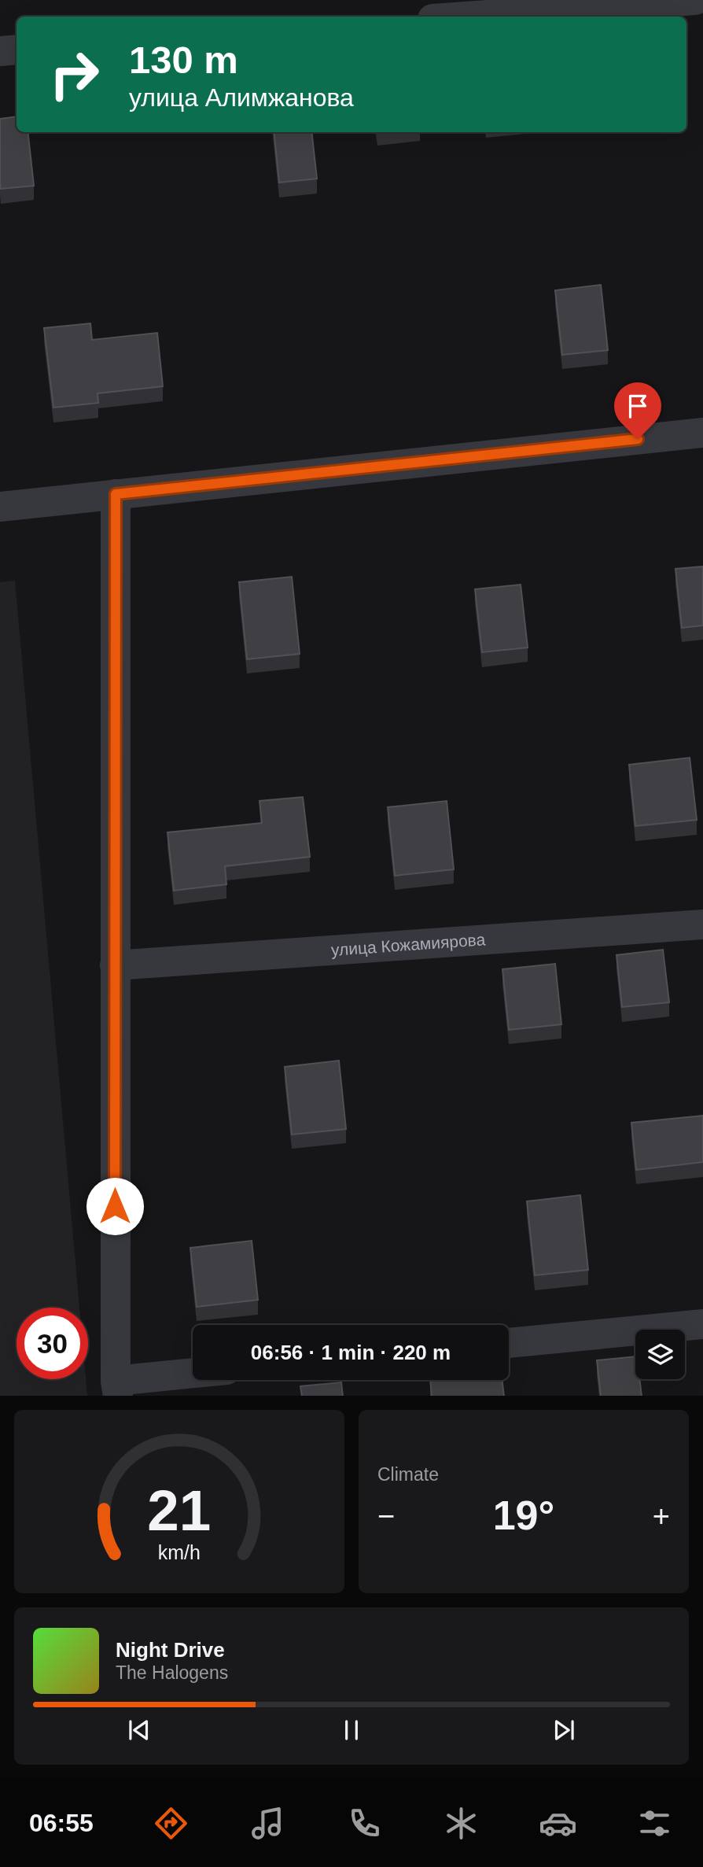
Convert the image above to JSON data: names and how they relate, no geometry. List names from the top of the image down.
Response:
{
  "streets": {
    "street": ["улица Кожамиярова"]
  },
  "page": {
    "turn": ["130 m", "улица Алимжанова"],
    "limit": "30",
    "trip": "06:56 · 1 min · 220 m",
    "tile": "Climate",
    "heat": ["−", "19°", "+"],
    "song": ["Night Drive", "The Halogens"],
    "tabs": "06:55",
    "gauge": ["21", "km/h"]
  }
}
